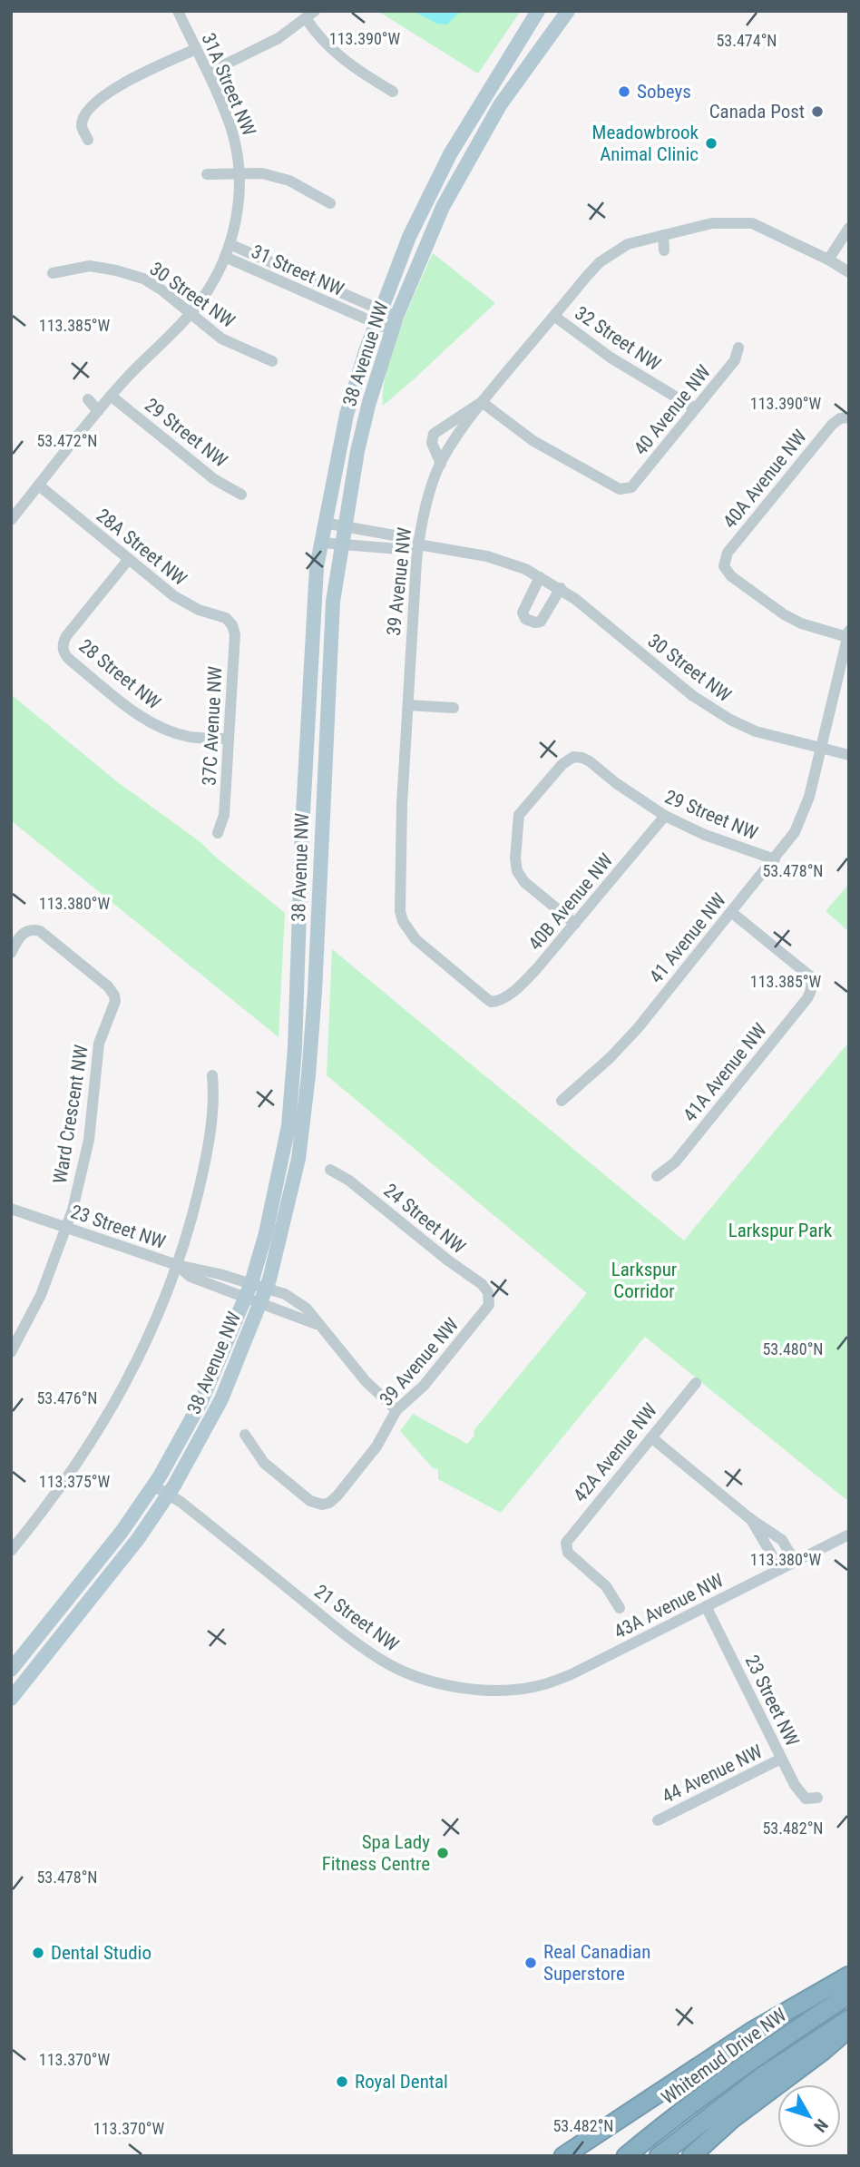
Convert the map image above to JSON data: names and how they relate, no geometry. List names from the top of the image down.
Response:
{
  "streets": {
    "highway": ["Whitemud Drive NW"],
    "main road": ["38 Avenue NW"],
    "street": [
      "31A Street NW",
      "31 Street NW",
      "30 Street NW",
      "32 Street NW",
      "40 Avenue NW",
      "29 Street NW",
      "40A Avenue NW",
      "28A Street NW",
      "39 Avenue NW",
      "28 Street NW",
      "37C Avenue NW",
      "40B Avenue NW",
      "41 Avenue NW",
      "41A Avenue NW",
      "Ward Crescent NW",
      "24 Street NW",
      "23 Street NW",
      "42A Avenue NW",
      "43A Avenue NW",
      "21 Street NW",
      "44 Avenue NW"
    ]
  },
  "crossings": [
    ["31A Street NW", "31 Street NW"],
    ["31A Street NW", "30 Street NW"],
    ["31A Street NW", "29 Street NW"],
    ["31A Street NW", "28A Street NW"],
    ["31 Street NW", "38 Avenue NW"],
    ["30 Street NW", "38 Avenue NW"],
    ["30 Street NW", "39 Avenue NW"],
    ["30 Street NW", "41 Avenue NW"],
    ["32 Street NW", "40 Avenue NW"],
    ["32 Street NW", "39 Avenue NW"],
    ["38 Avenue NW", "23 Street NW"],
    ["38 Avenue NW", "21 Street NW"],
    ["40 Avenue NW", "39 Avenue NW"],
    ["29 Street NW", "40B Avenue NW"],
    ["29 Street NW", "41 Avenue NW"],
    ["40A Avenue NW", "41 Avenue NW"],
    ["28A Street NW", "28 Street NW"],
    ["28A Street NW", "37C Avenue NW"],
    ["39 Avenue NW", "40B Avenue NW"],
    ["39 Avenue NW", "24 Street NW"],
    ["39 Avenue NW", "23 Street NW"],
    ["28 Street NW", "37C Avenue NW"],
    ["41 Avenue NW", "41A Avenue NW"],
    ["Ward Crescent NW", "23 Street NW"],
    ["23 Street NW", "43A Avenue NW"],
    ["23 Street NW", "44 Avenue NW"],
    ["43A Avenue NW", "21 Street NW"]
  ],
  "parks": ["Larkspur Park", "Larkspur Corridor"],
  "places": [
    "Sobeys",
    "Canada Post",
    "Meadowbrook Animal Clinic",
    "Spa Lady Fitness Centre",
    "Dental Studio",
    "Real Canadian Superstore",
    "Royal Dental"
  ],
  "north": "bottom right",
  "coordinates": [
    "113.390°W",
    "53.474°N",
    "113.385°W",
    "53.472°N",
    "53.478°N",
    "113.380°W",
    "53.480°N",
    "53.476°N",
    "113.375°W",
    "53.482°N",
    "113.370°W"
  ]
}
